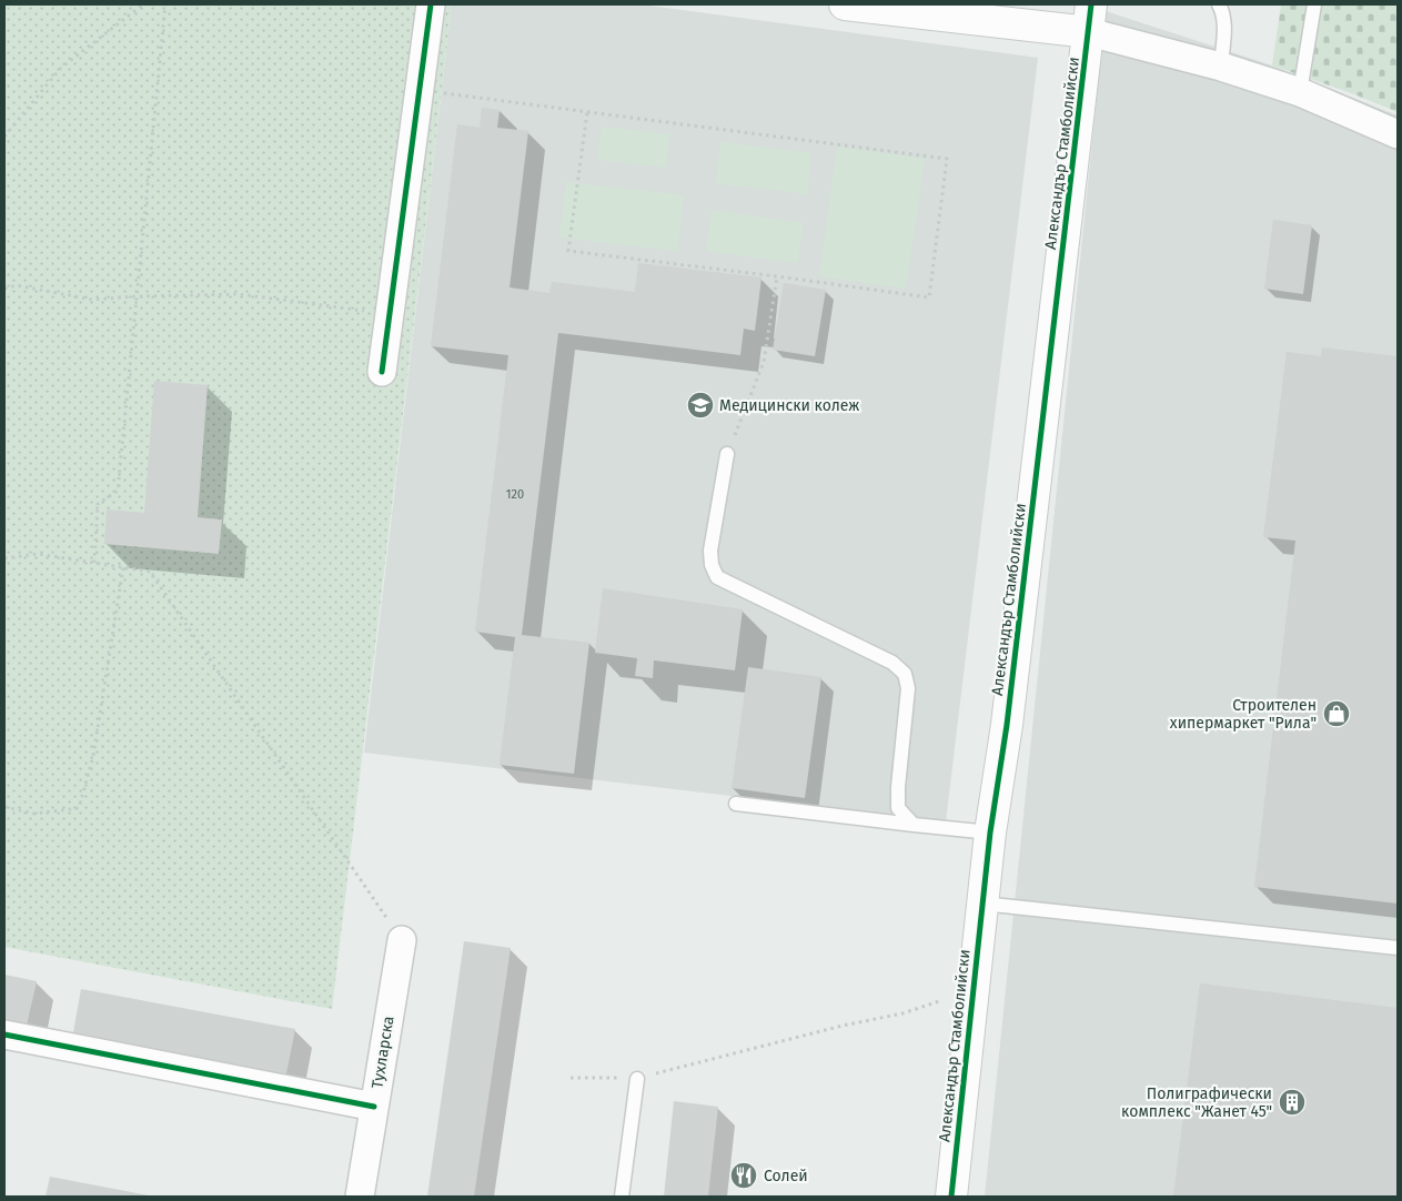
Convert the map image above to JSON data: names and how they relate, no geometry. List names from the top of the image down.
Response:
{
  "streets": {
    "street": ["Александър Стамболийски", "Тухларска"]
  },
  "places": {
    "school or university": ["Медицински колеж"],
    "shop": ["Строителен хипермаркет \"Рила\""],
    "building": ["Полиграфически комплекс \"Жанет 45\""],
    "restaurant": ["Солей"]
  },
  "house_numbers": ["120"]
}
